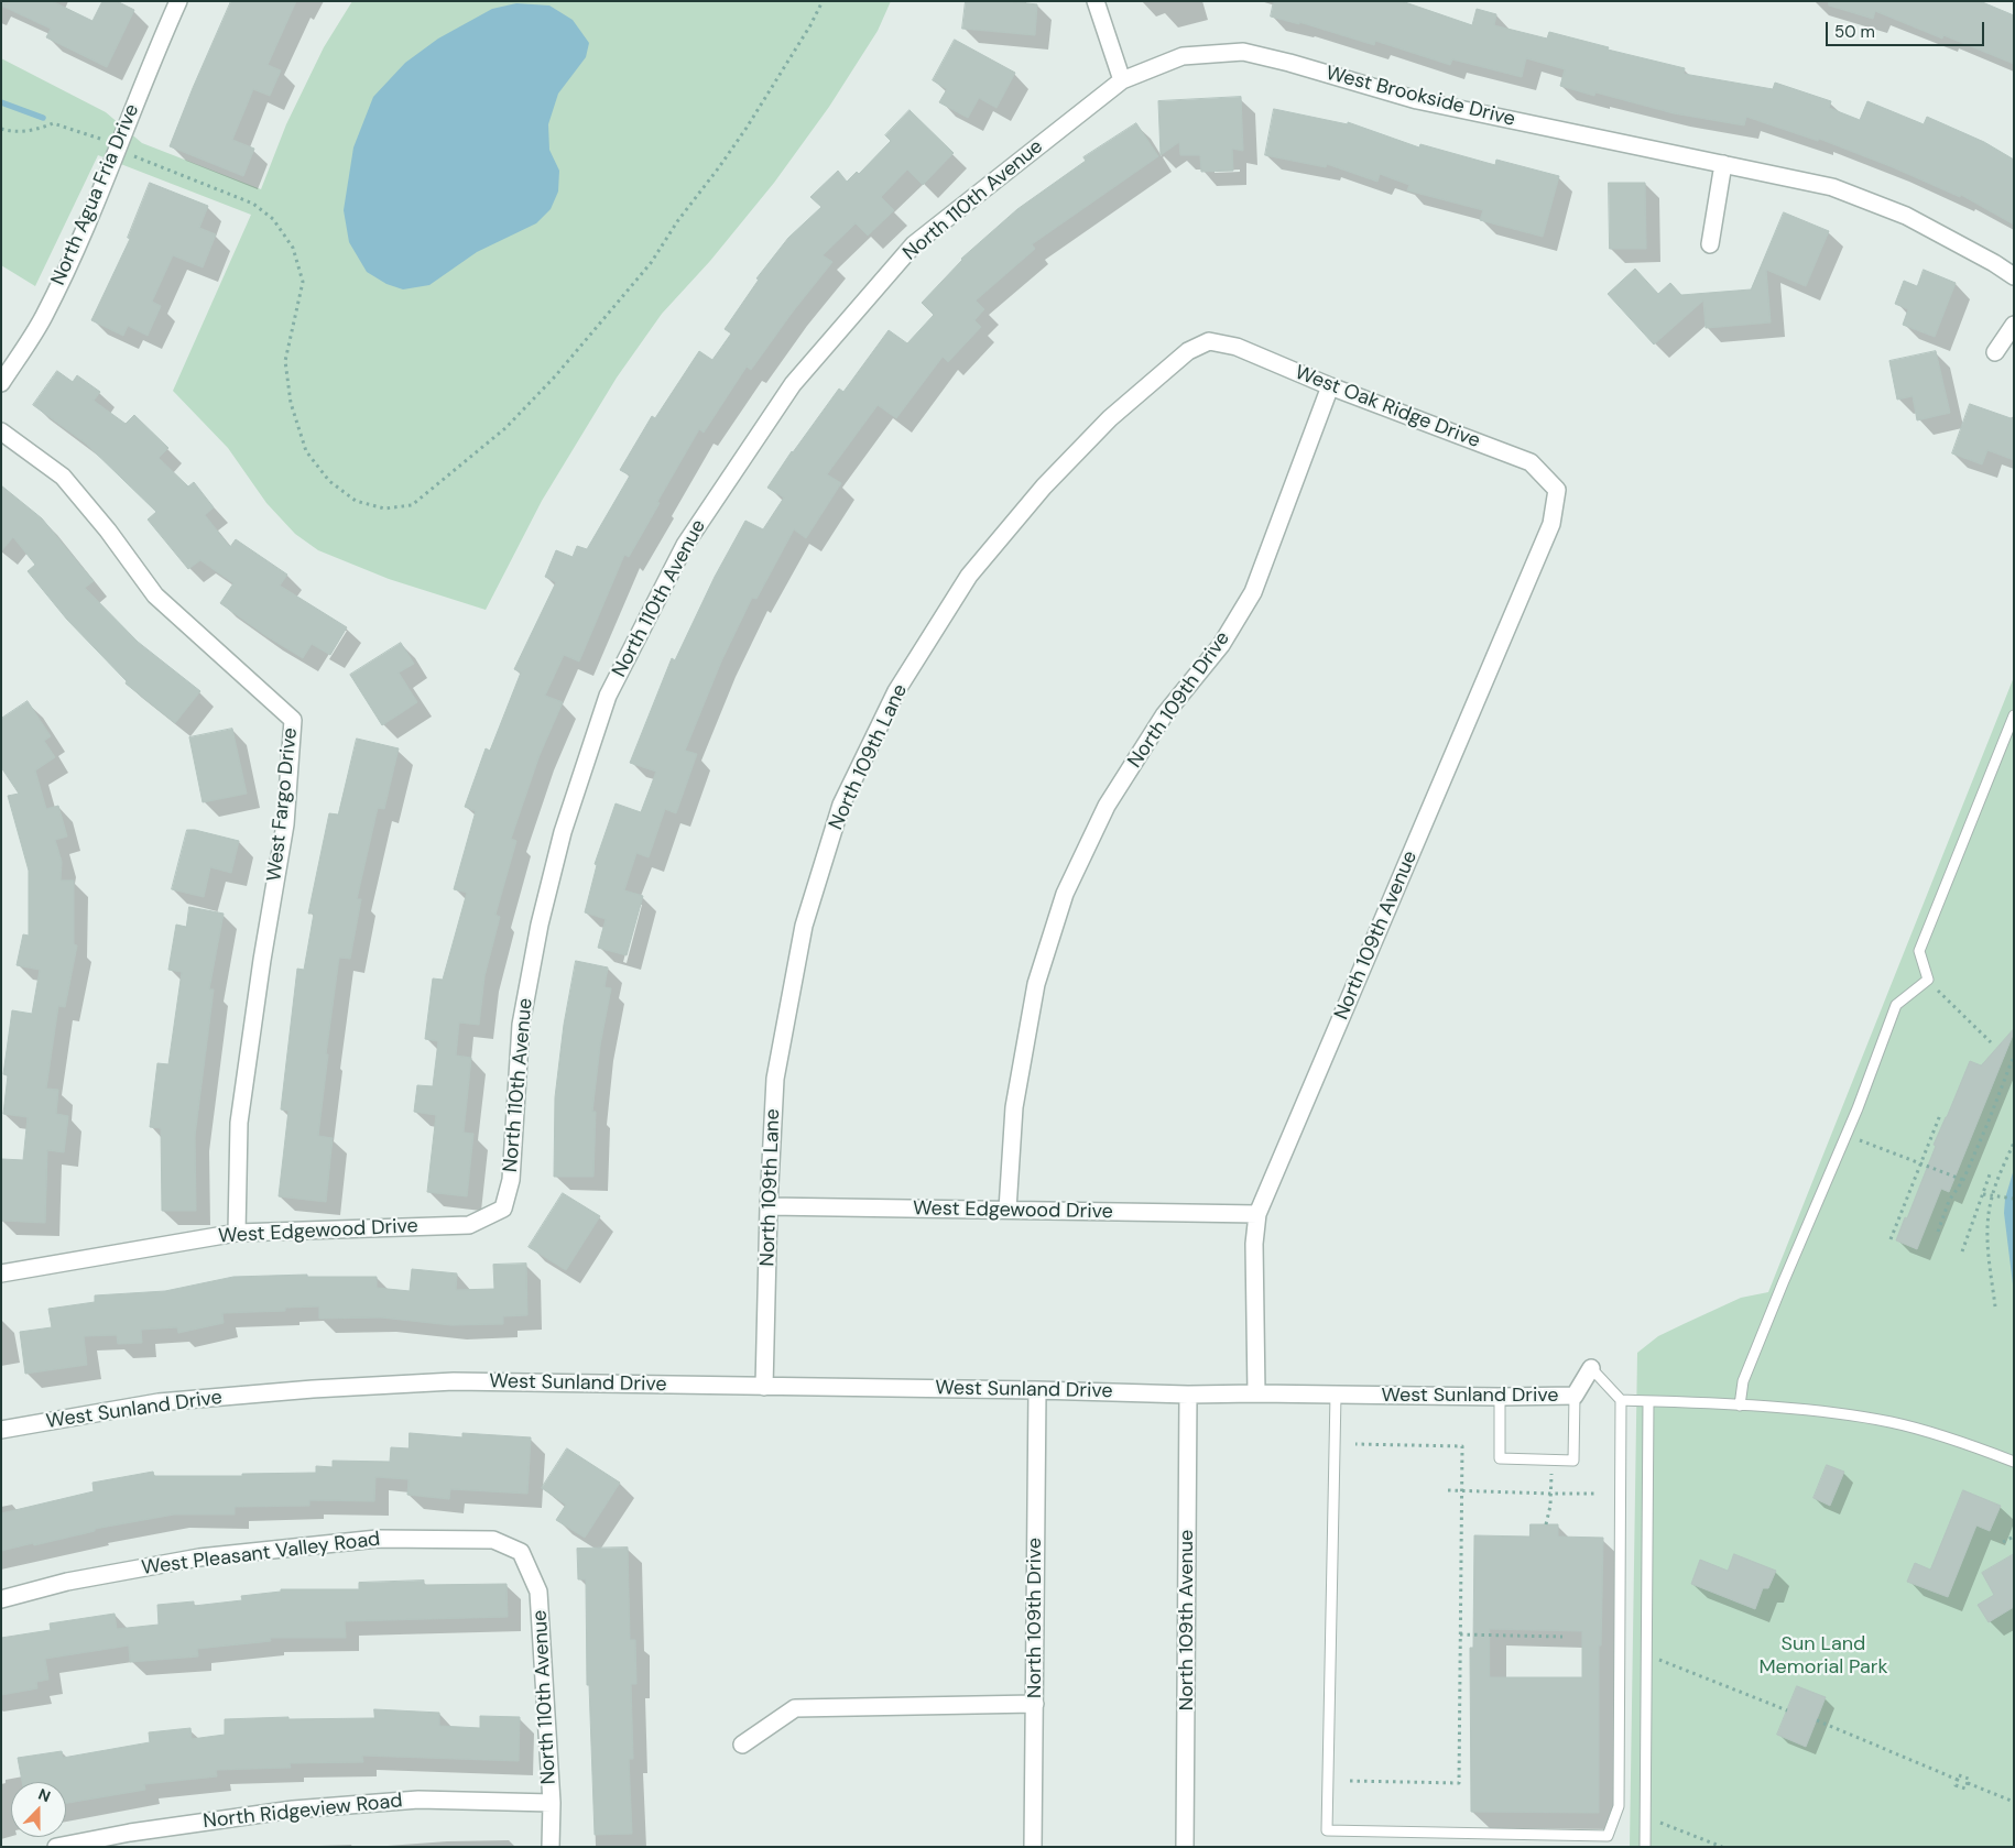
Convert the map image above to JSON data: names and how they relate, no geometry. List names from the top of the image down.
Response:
{
  "streets": {
    "street": [
      "West Brookside Drive",
      "North Agua Fria Drive",
      "North 110th Avenue",
      "West Oak Ridge Drive",
      "North 109th Drive",
      "North 109th Lane",
      "West Fargo Drive",
      "North 109th Avenue",
      "West Edgewood Drive",
      "West Sunland Drive",
      "West Pleasant Valley Road",
      "North Ridgeview Road"
    ]
  },
  "crossings": [
    ["West Brookside Drive", "North 110th Avenue"],
    ["North 110th Avenue", "West Edgewood Drive"],
    ["North 110th Avenue", "West Pleasant Valley Road"],
    ["North 110th Avenue", "North Ridgeview Road"],
    ["West Oak Ridge Drive", "North 109th Drive"],
    ["West Oak Ridge Drive", "North 109th Lane"],
    ["West Oak Ridge Drive", "North 109th Avenue"],
    ["North 109th Drive", "West Edgewood Drive"],
    ["North 109th Drive", "West Sunland Drive"],
    ["North 109th Lane", "West Edgewood Drive"],
    ["North 109th Lane", "West Sunland Drive"],
    ["West Fargo Drive", "West Edgewood Drive"],
    ["North 109th Avenue", "West Edgewood Drive"],
    ["North 109th Avenue", "West Sunland Drive"]
  ],
  "parks": ["Sun Land Memorial Park"],
  "scale_bar": "50 m",
  "north": "top"
}
